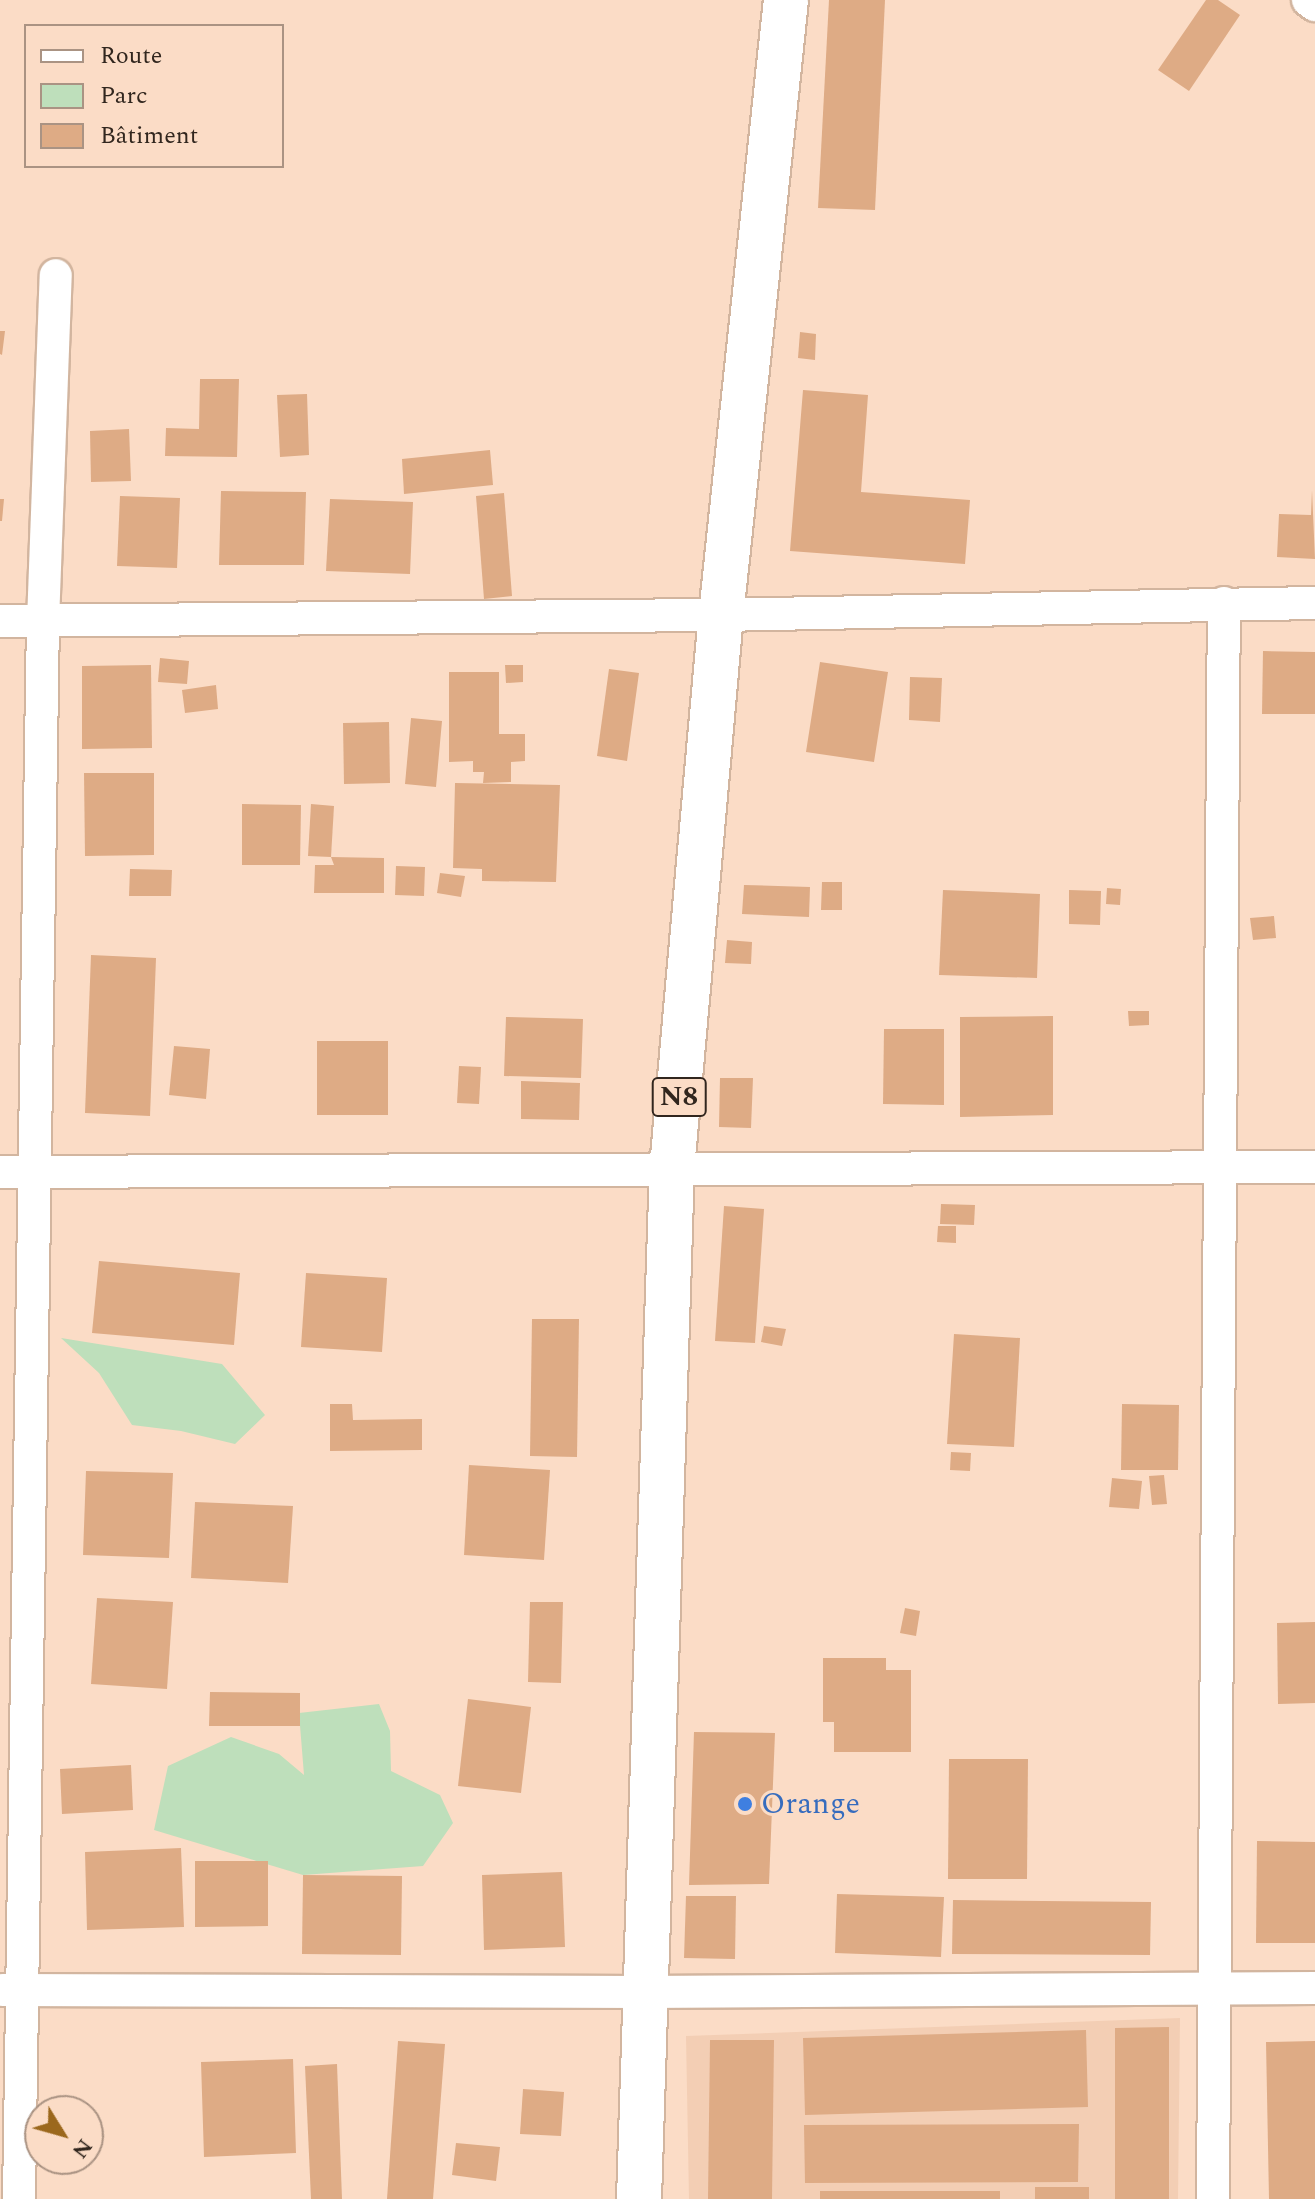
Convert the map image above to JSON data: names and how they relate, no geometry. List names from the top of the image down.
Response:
{
  "streets": {
    "main road": ["N8"]
  },
  "places": ["Orange"],
  "legend": ["Route", "Parc", "Bâtiment"],
  "north": "bottom right"
}
